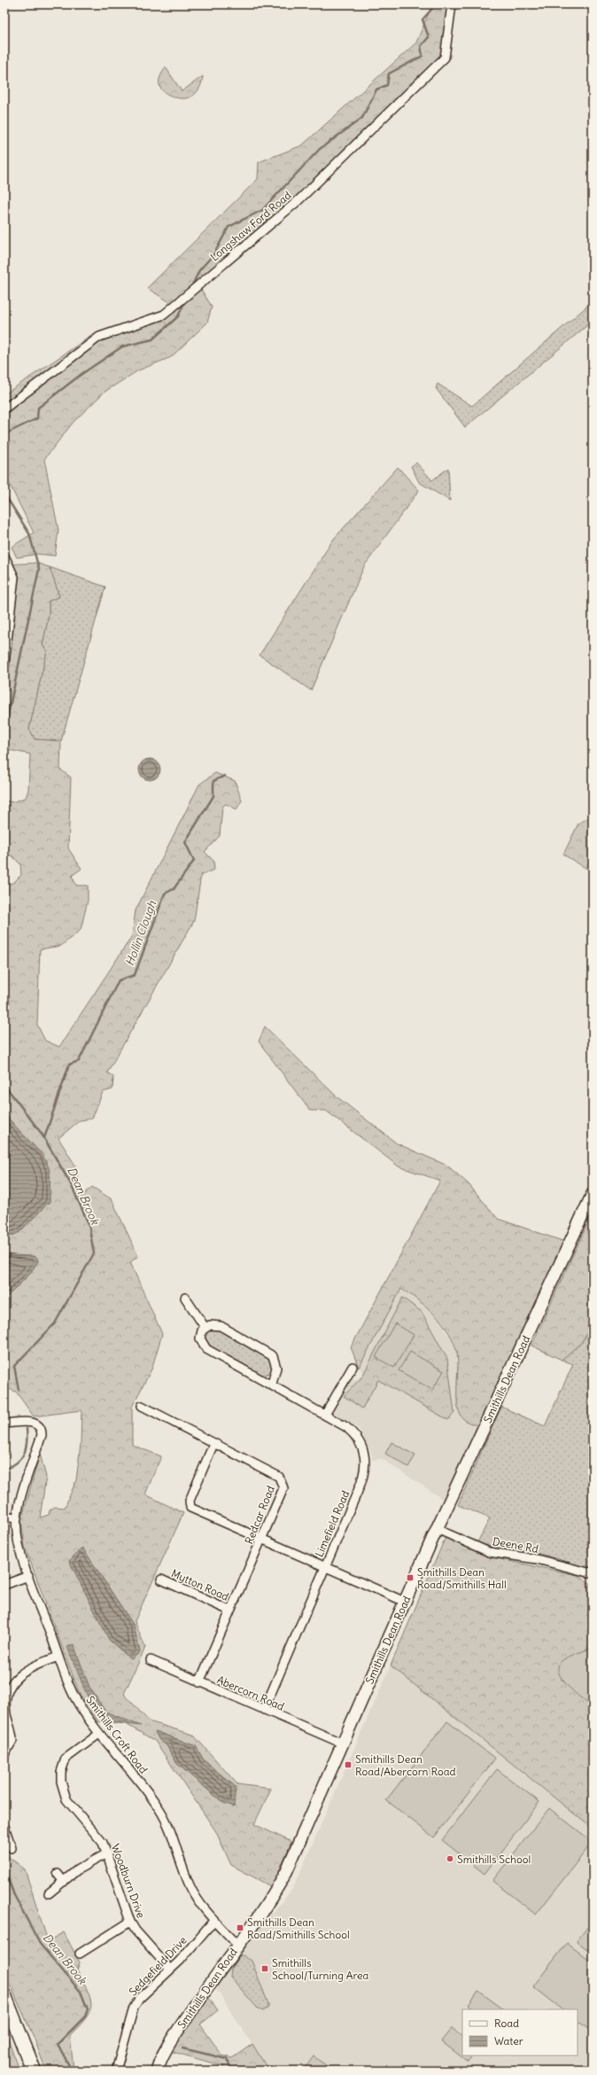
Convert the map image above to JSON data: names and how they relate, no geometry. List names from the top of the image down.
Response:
{
  "streets": {
    "street": [
      "Longshaw Ford Road",
      "Smithills Dean Road",
      "Redcar Road",
      "Limefield Road",
      "Deene Rd",
      "Mytton Road",
      "Abercorn Road",
      "Smithills Croft Road",
      "Woodburn Drive",
      "Sedgefield Drive"
    ]
  },
  "crossings": [
    ["Smithills Dean Road", "Deene Rd"],
    ["Smithills Dean Road", "Abercorn Road"],
    ["Smithills Dean Road", "Smithills Croft Road"],
    ["Redcar Road", "Mytton Road"],
    ["Redcar Road", "Abercorn Road"],
    ["Limefield Road", "Abercorn Road"],
    ["Smithills Croft Road", "Woodburn Drive"],
    ["Smithills Croft Road", "Sedgefield Drive"],
    ["Woodburn Drive", "Sedgefield Drive"]
  ],
  "water": ["Hollin Clough", "Dean Brook"],
  "places": {
    "transit": [
      "Smithills Dean Road/Smithills Hall",
      "Smithills Dean Road/Abercorn Road",
      "Smithills Dean Road/Smithills School",
      "Smithills School/Turning Area"
    ],
    "other": ["Smithills School"]
  },
  "legend": ["Road", "Water"]
}
